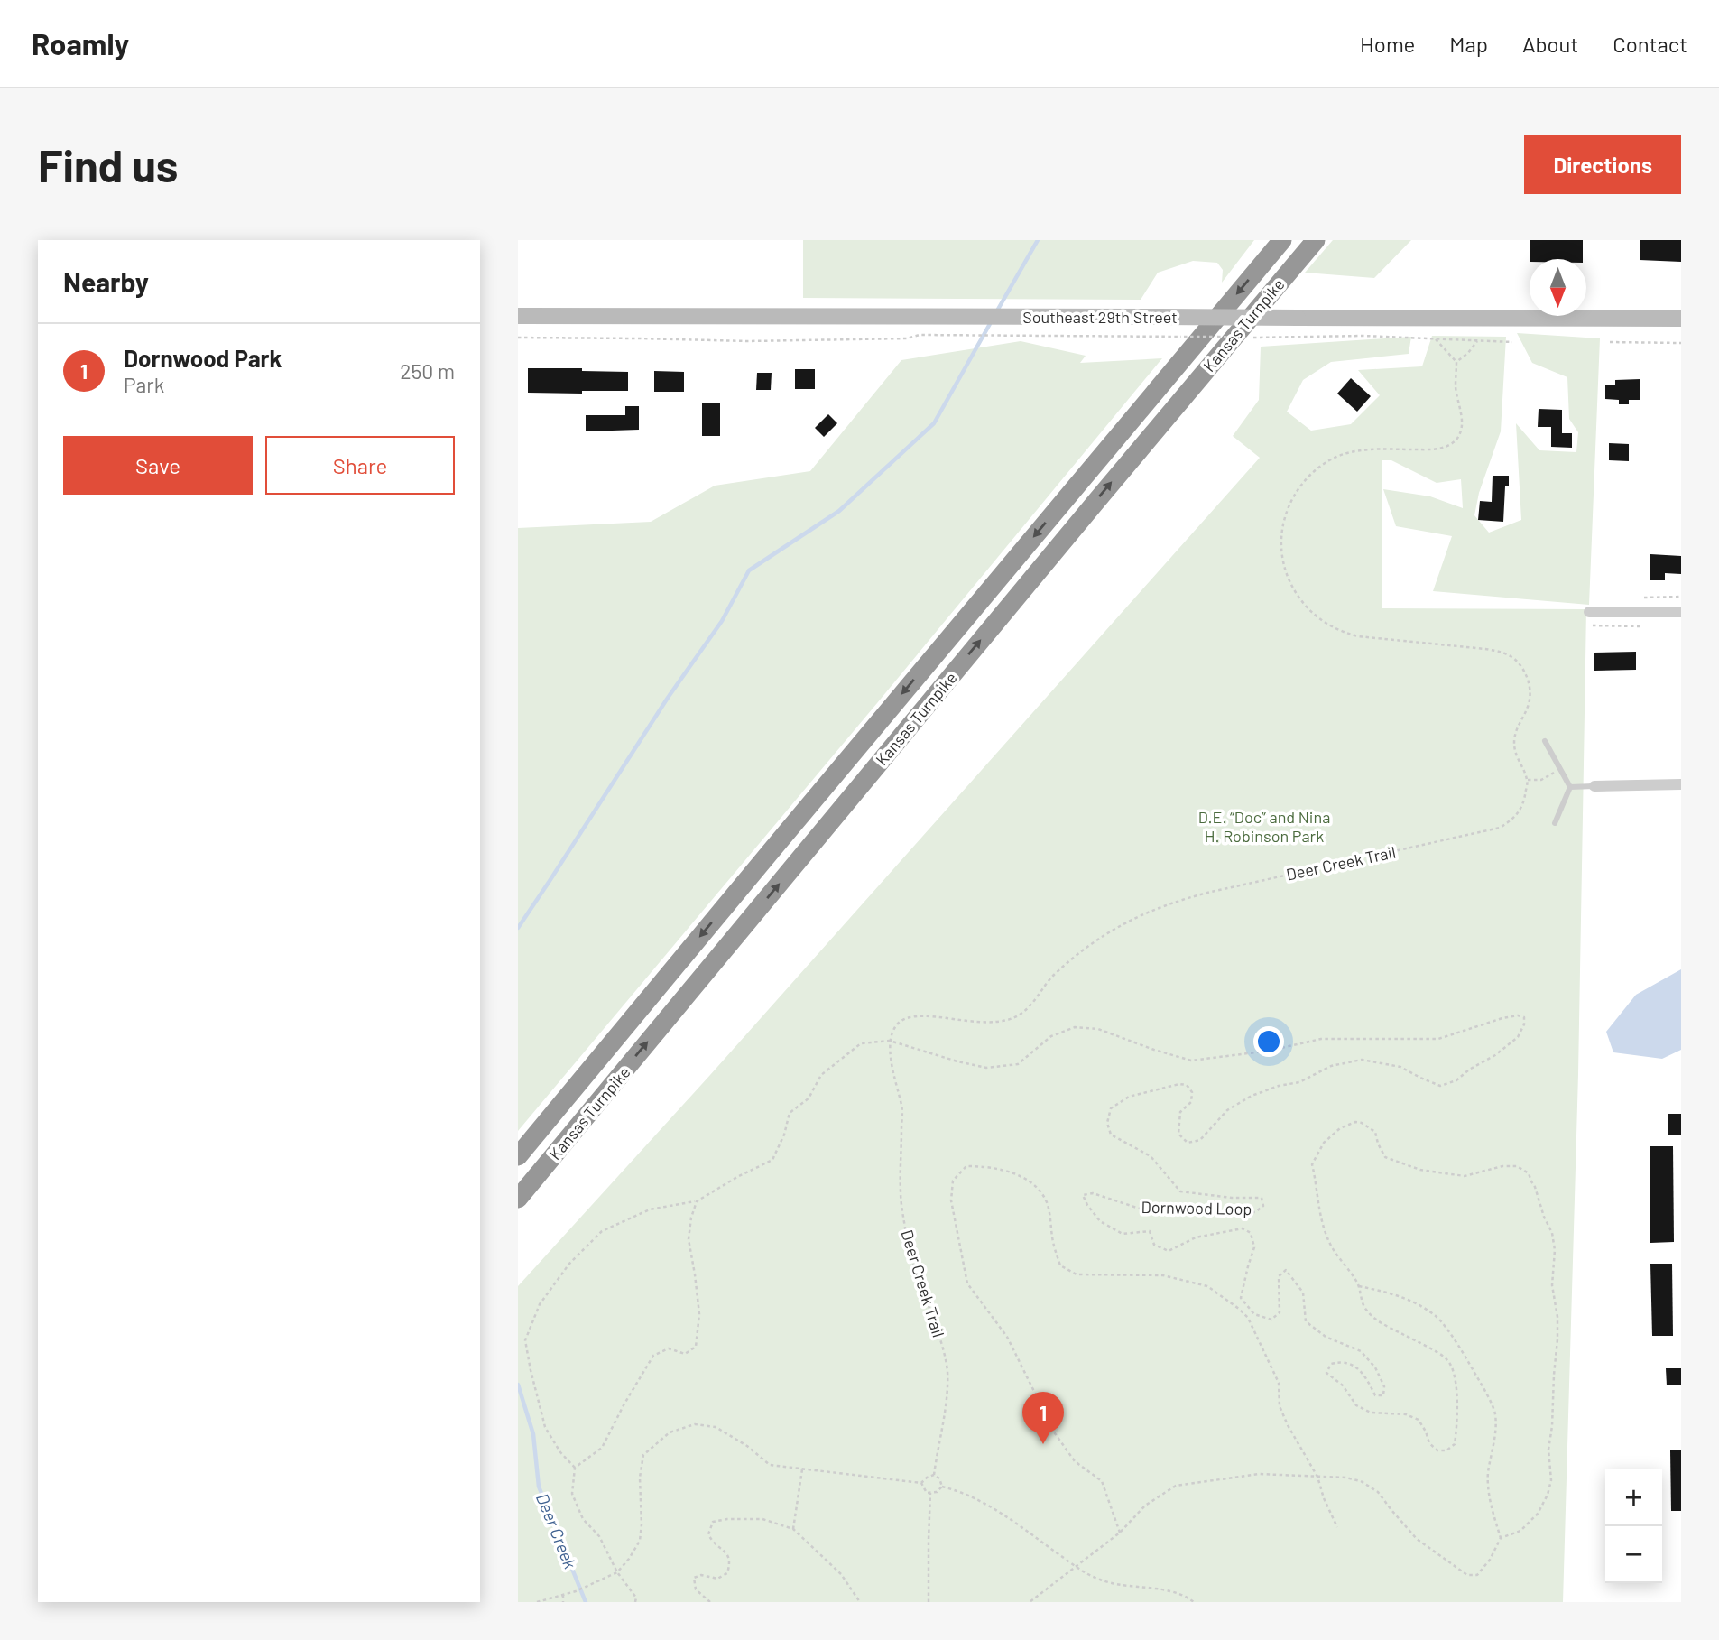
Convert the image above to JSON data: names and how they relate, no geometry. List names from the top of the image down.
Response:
{
  "streets": {
    "highway": ["Kansas Turnpike"],
    "main road": ["Southeast 29th Street"],
    "path": ["Deer Creek Trail", "Dornwood Loop"]
  },
  "crossings": [
    ["Deer Creek Trail", "Dornwood Loop"]
  ],
  "water": ["Deer Creek"],
  "parks": ["D.E. “Doc” and Nina H. Robinson Park"],
  "north": "bottom",
  "page": {
    "header": "Roamly",
    "nav": [
      "Home",
      "Map",
      "About",
      "Contact"
    ],
    "buttons": [
      "Directions",
      ["Save", "Share"]
    ],
    "title": "Find us",
    "heading": "Nearby",
    "list": [
      {
        "mark": "1",
        "name": "Dornwood Park",
        "note": "Park",
        "value": "250 m"
      }
    ],
    "pins": "1",
    "map_buttons": ["+", "−"]
  }
}
